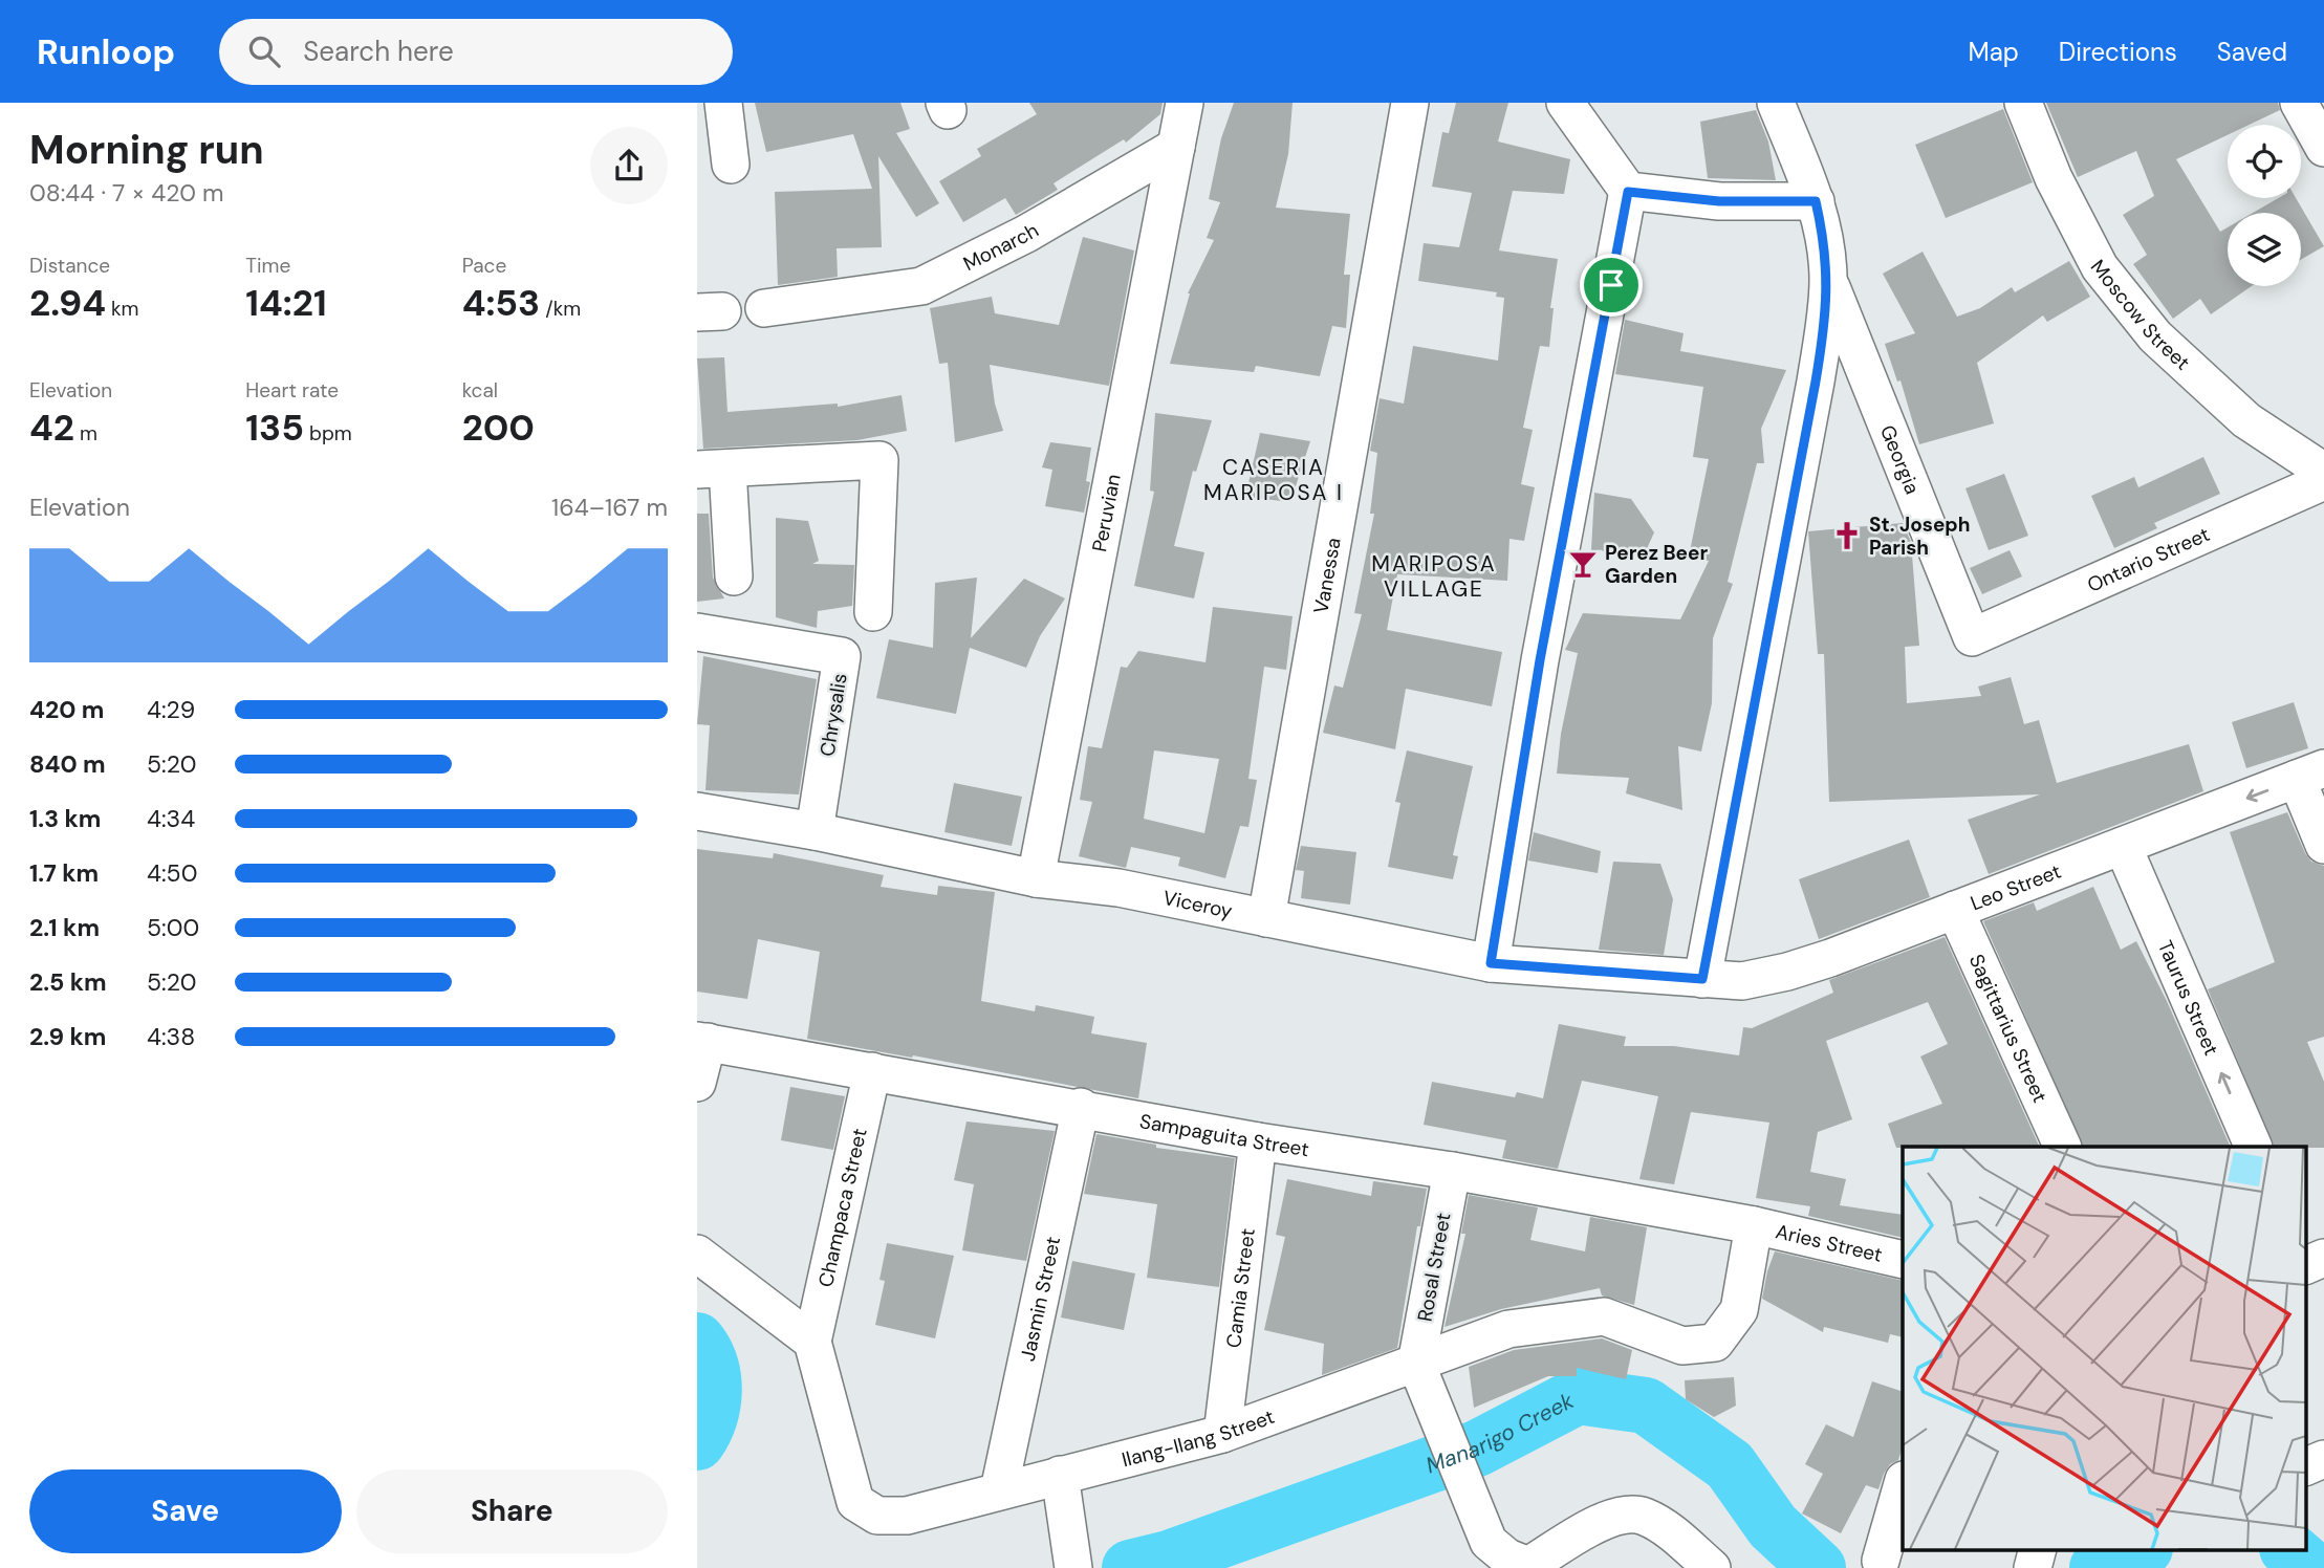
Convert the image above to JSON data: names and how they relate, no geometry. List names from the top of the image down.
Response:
{
  "streets": {
    "street": [
      "Monarch",
      "Moscow Street",
      "Georgia",
      "Peruvian",
      "Ontario Street",
      "Vanessa",
      "Chrysalis",
      "Leo Street",
      "Viceroy",
      "Taurus Street",
      "Sagittarius Street",
      "Sampaguita Street",
      "Champaca Street",
      "Aries Street",
      "Rosal Street",
      "Camia Street",
      "Jasmin Street",
      "Ilang-Ilang Street"
    ]
  },
  "crossings": [
    ["Monarch", "Peruvian"],
    ["Georgia", "Ontario Street"],
    ["Peruvian", "Viceroy"],
    ["Vanessa", "Viceroy"],
    ["Chrysalis", "Viceroy"],
    ["Leo Street", "Viceroy"],
    ["Leo Street", "Taurus Street"],
    ["Leo Street", "Sagittarius Street"],
    ["Sampaguita Street", "Champaca Street"],
    ["Sampaguita Street", "Aries Street"],
    ["Sampaguita Street", "Rosal Street"],
    ["Sampaguita Street", "Camia Street"],
    ["Sampaguita Street", "Jasmin Street"],
    ["Sampaguita Street", "Ilang-Ilang Street"],
    ["Champaca Street", "Ilang-Ilang Street"],
    ["Aries Street", "Ilang-Ilang Street"],
    ["Rosal Street", "Ilang-Ilang Street"],
    ["Camia Street", "Ilang-Ilang Street"],
    ["Jasmin Street", "Ilang-Ilang Street"]
  ],
  "one_way": ["Taurus Street"],
  "districts": ["CASERIA MARIPOSA I", "MARIPOSA VILLAGE"],
  "water": ["Manarigo Creek"],
  "places": {
    "church": ["St. Joseph Parish"],
    "bar": ["Perez Beer Garden"]
  },
  "page": {
    "header": "Runloop",
    "search": "Search here",
    "nav": ["Map", "Directions", "Saved"],
    "heading": ["Morning run", "08:44 · 7 × 420 m"],
    "stats": [
      ["Distance", "2.94 km"],
      ["Time", "14:21"],
      ["Pace", "4:53 /km"],
      ["Elevation", "42 m"],
      ["Heart rate", "135 bpm"],
      ["kcal", "200"]
    ],
    "chart": ["Elevation", "164–167 m"],
    "list": [
      {
        "name": "420 m",
        "note": "4:29"
      },
      {
        "name": "840 m",
        "note": "5:20"
      },
      {
        "name": "1.3 km",
        "note": "4:34"
      },
      {
        "name": "1.7 km",
        "note": "4:50"
      },
      {
        "name": "2.1 km",
        "note": "5:00"
      },
      {
        "name": "2.5 km",
        "note": "5:20"
      },
      {
        "name": "2.9 km",
        "note": "4:38"
      }
    ],
    "buttons": ["Save", "Share"]
  }
}
